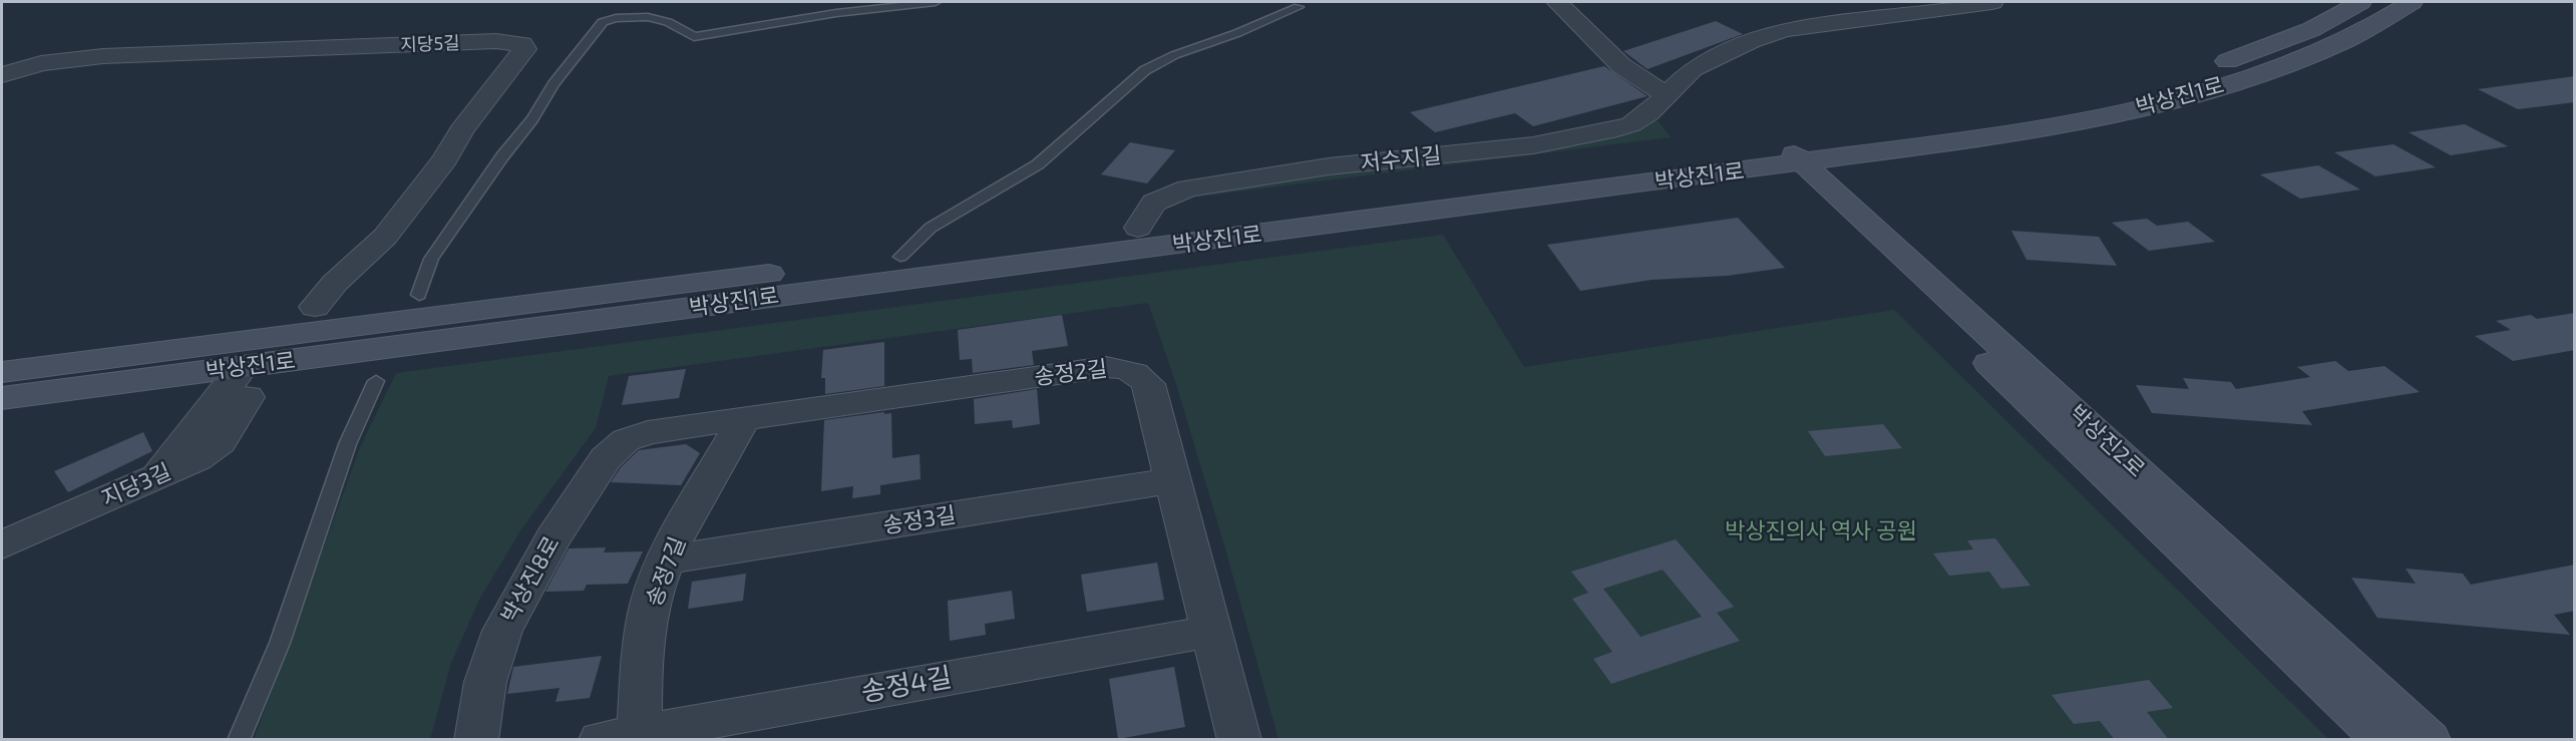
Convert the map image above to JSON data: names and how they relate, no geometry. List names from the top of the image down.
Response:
{
  "streets": {
    "street": [
      "지당5길",
      "박상진1로",
      "저수지길",
      "송정2길",
      "박상진2로",
      "지당3길",
      "송정3길",
      "송정7길",
      "박상진8로",
      "송정4길"
    ]
  },
  "crossings": [
    ["박상진1로", "저수지길"],
    ["박상진1로", "박상진2로"],
    ["박상진1로", "지당3길"],
    ["송정2길", "송정3길"],
    ["송정2길", "송정7길"],
    ["송정2길", "박상진8로"],
    ["송정2길", "송정4길"],
    ["송정3길", "송정7길"],
    ["송정7길", "송정4길"]
  ],
  "parks": ["박상진의사 역사 공원"]
}
